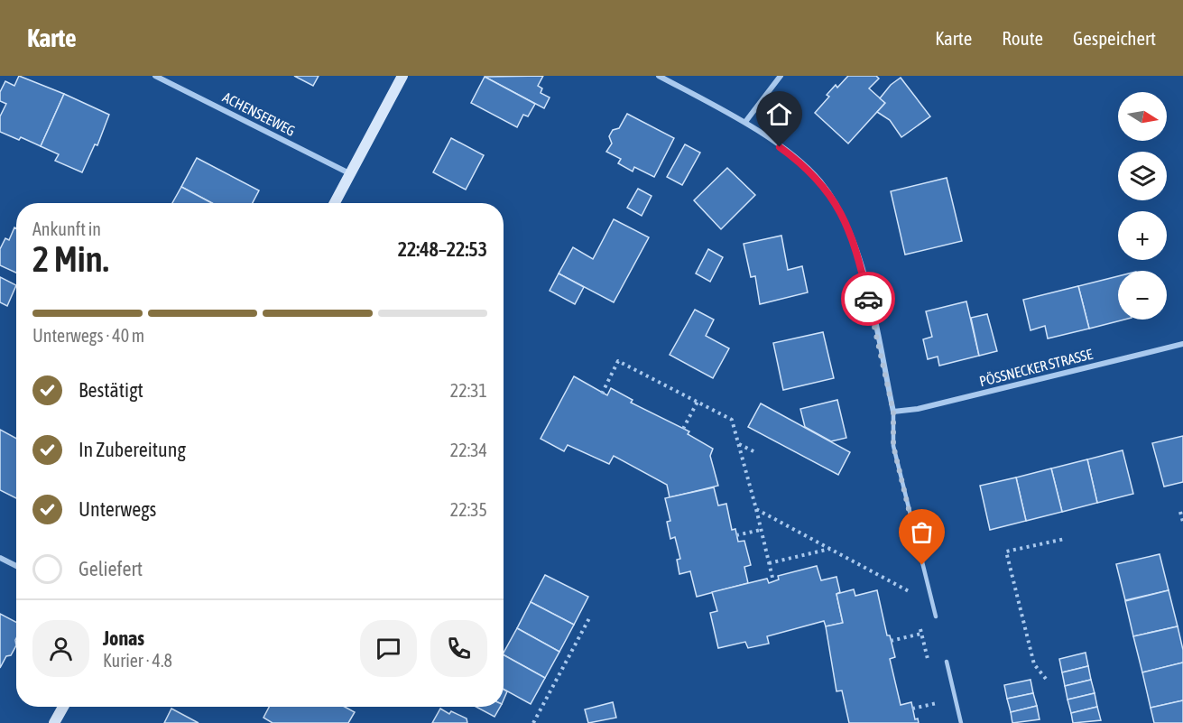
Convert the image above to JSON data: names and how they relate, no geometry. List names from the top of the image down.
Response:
{
  "streets": {
    "street": ["ACHENSEEWEG", "PÖSSNECKER STRASSE"]
  },
  "north": "right",
  "page": {
    "header": "Karte",
    "nav": ["Karte", "Route", "Gespeichert"],
    "map_buttons": ["+", "−"],
    "heading": ["2 Min.", "Ankunft in", "22:48–22:53"],
    "panel": ["Jonas", "Kurier · 4.8"],
    "bar": "Unterwegs · 40 m",
    "list": [
      ["Bestätigt", "22:31"],
      ["In Zubereitung", "22:34"],
      ["Unterwegs", "22:35"],
      "Geliefert"
    ]
  }
}
